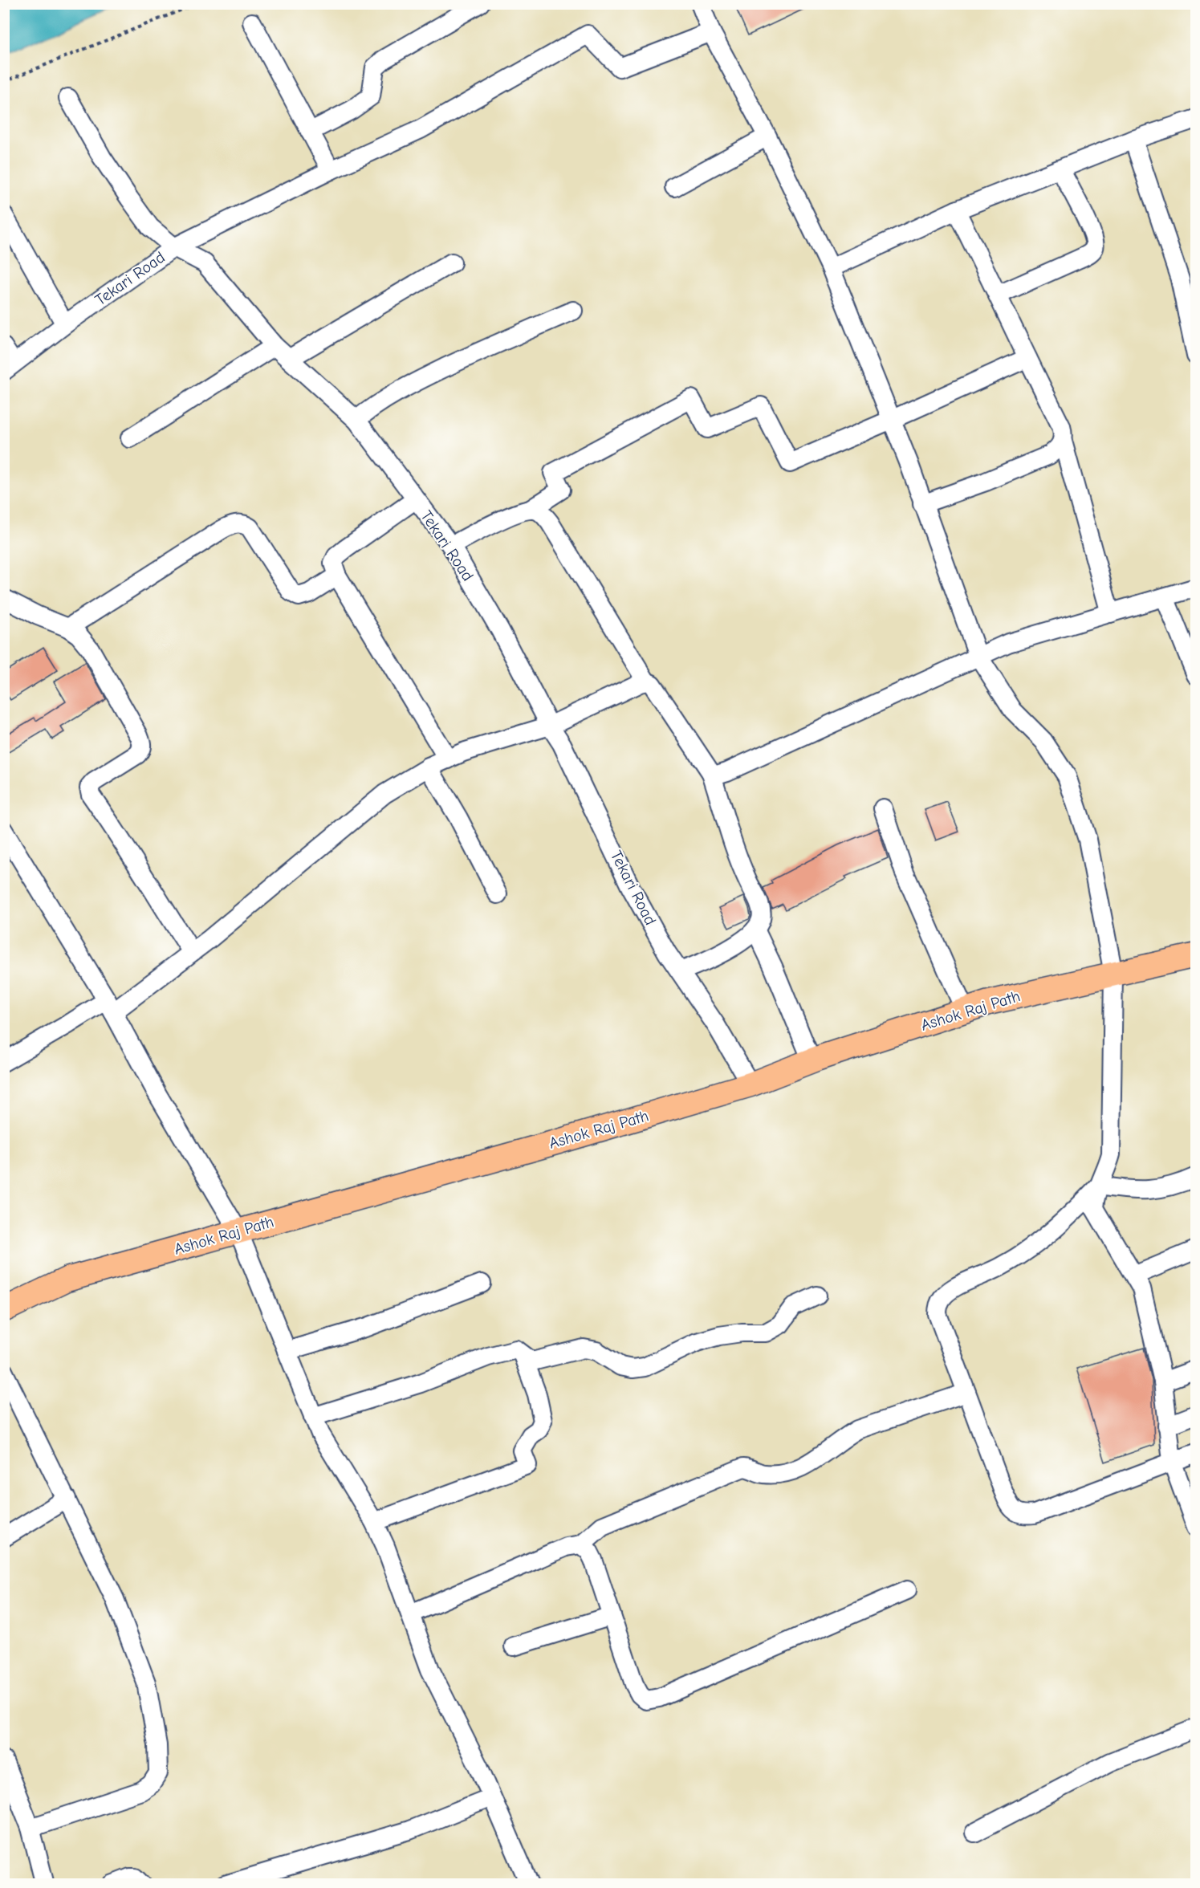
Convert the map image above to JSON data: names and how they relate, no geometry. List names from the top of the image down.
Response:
{
  "streets": {
    "main road": ["Ashok Raj Path"],
    "street": ["Tekari Road"]
  },
  "crossings": [
    ["Tekari Road", "Ashok Raj Path"]
  ]
}
